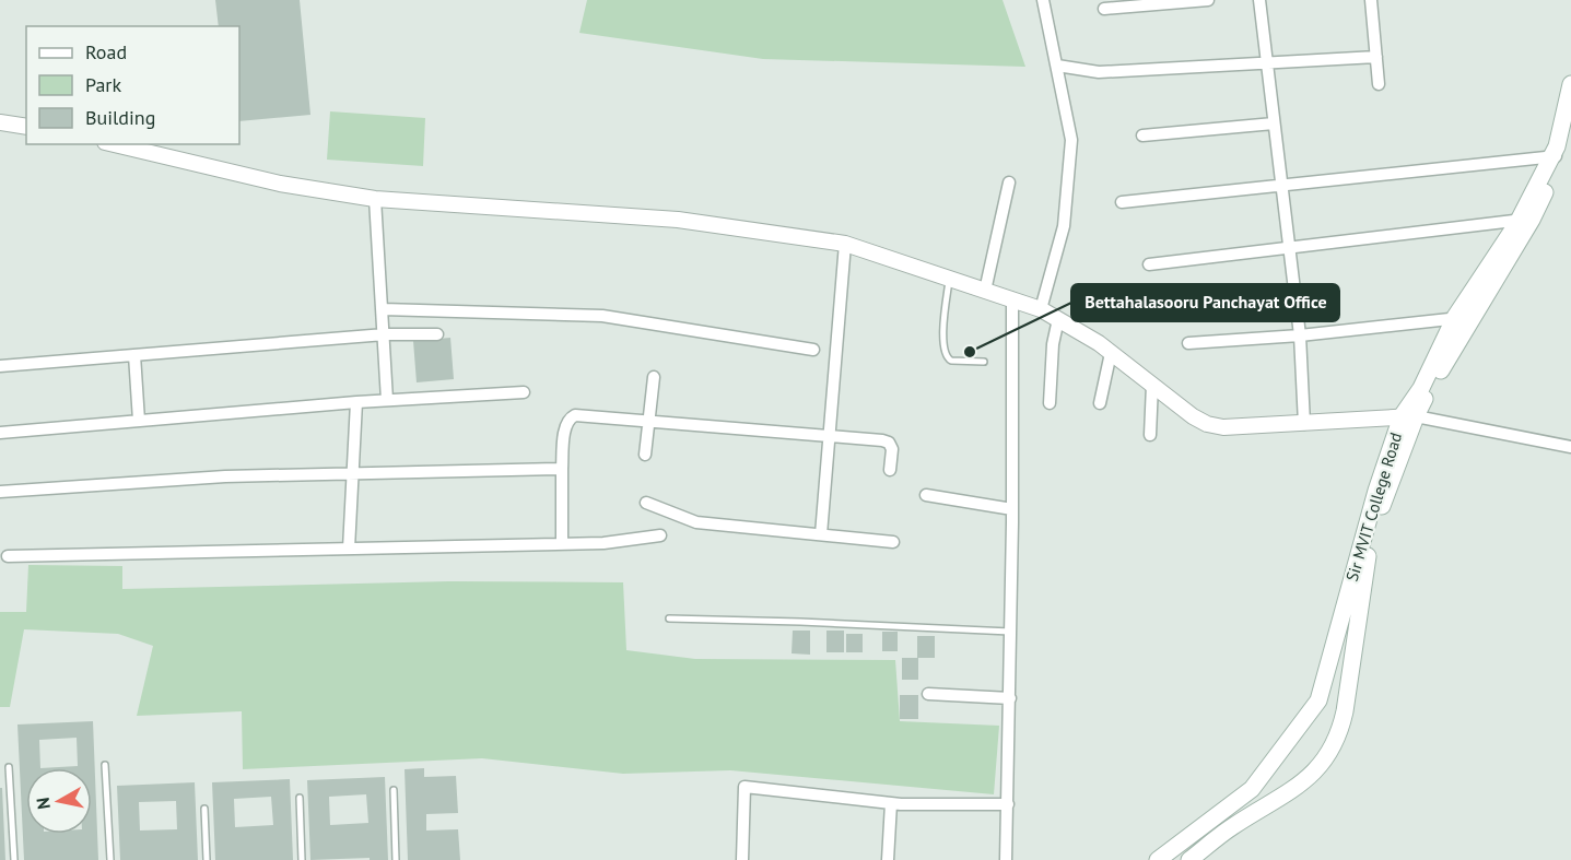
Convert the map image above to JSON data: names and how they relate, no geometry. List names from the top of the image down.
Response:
{
  "streets": {
    "main road": ["Sir MVIT College Road"]
  },
  "places": ["Bettahalasooru Panchayat Office"],
  "legend": ["Road", "Park", "Building"],
  "north": "left"
}
